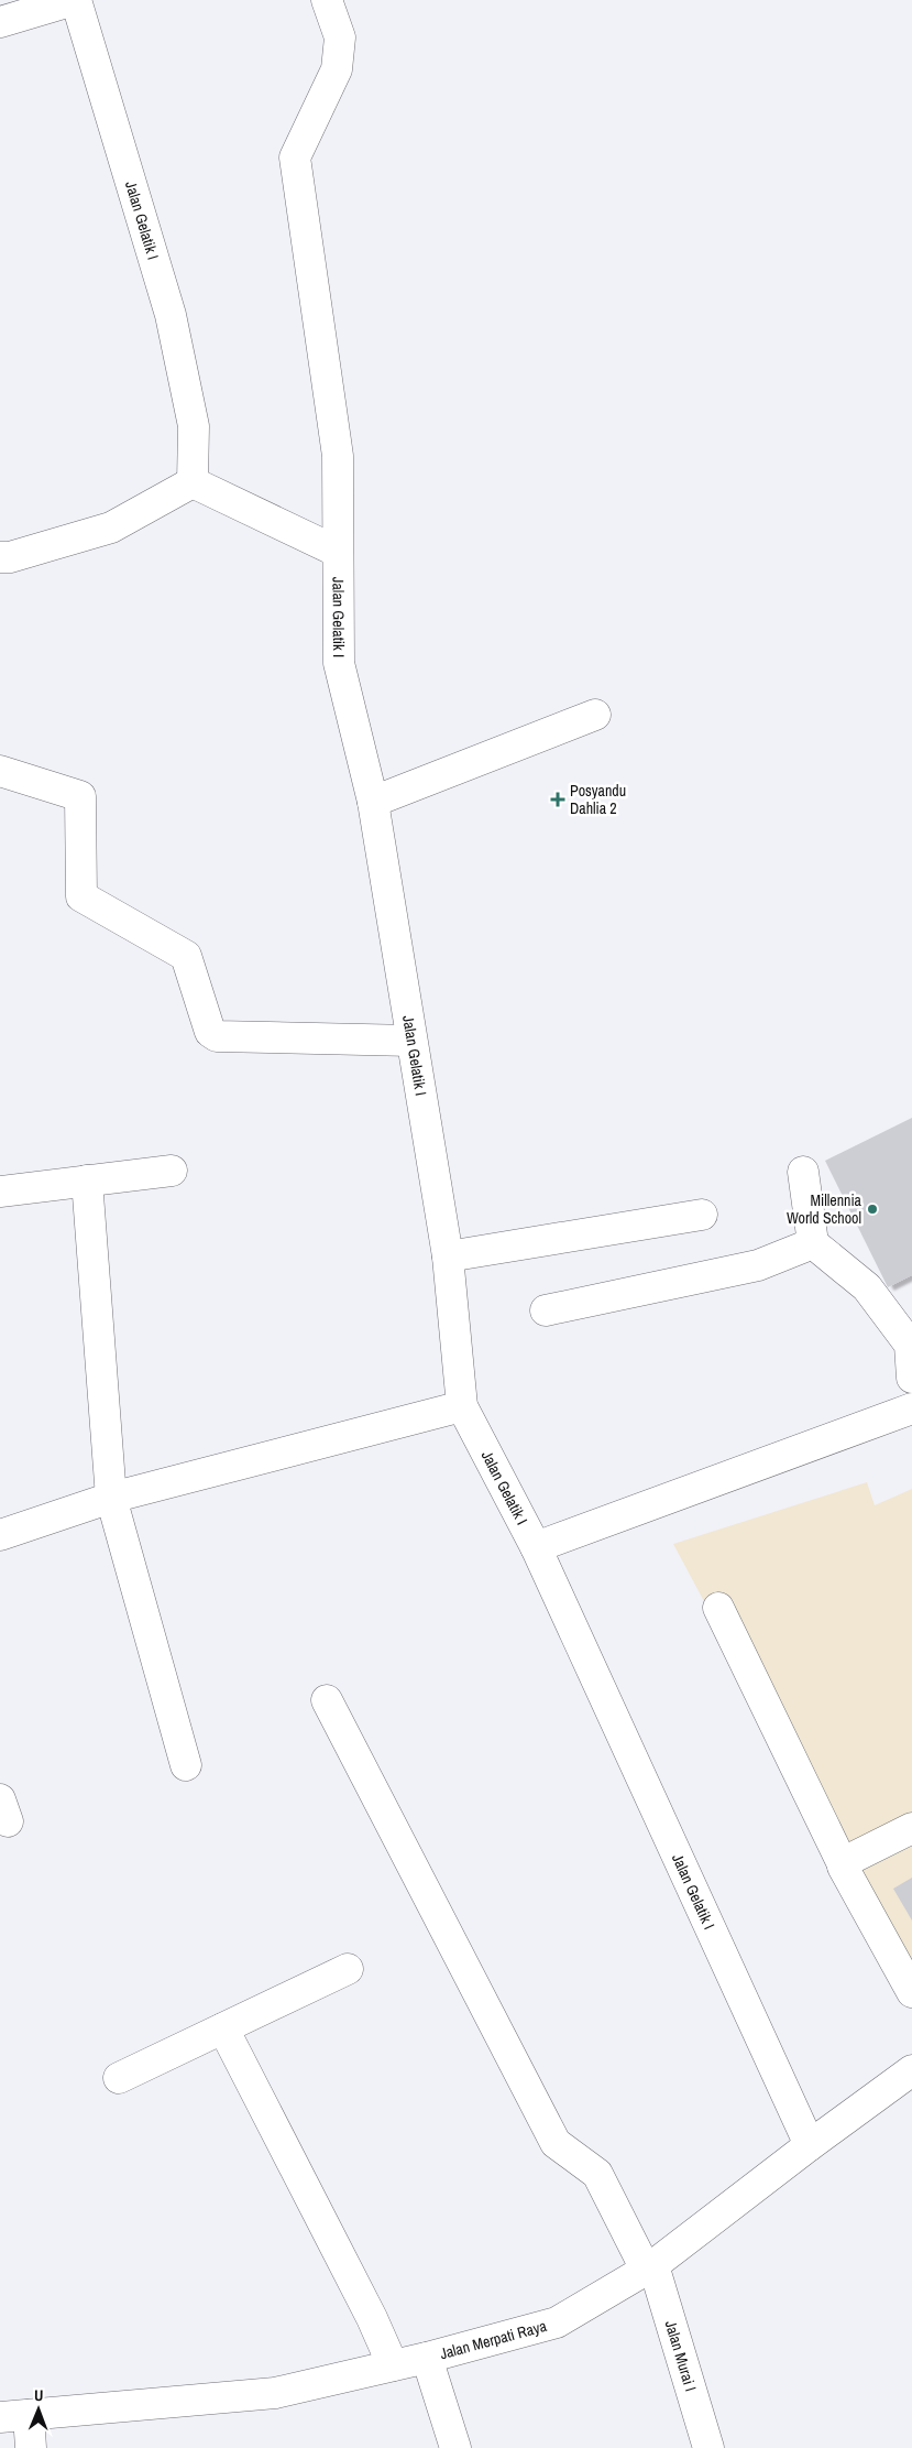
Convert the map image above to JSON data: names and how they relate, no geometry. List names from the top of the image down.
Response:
{
  "streets": {
    "street": ["Jalan Gelatik I", "Jalan Merpati Raya", "Jalan Murai I"]
  },
  "crossings": [
    ["Jalan Gelatik I", "Jalan Merpati Raya"],
    ["Jalan Merpati Raya", "Jalan Murai I"]
  ],
  "places": {
    "health": ["Posyandu Dahlia 2"],
    "other": ["Millennia World School"]
  },
  "north": "top"
}
